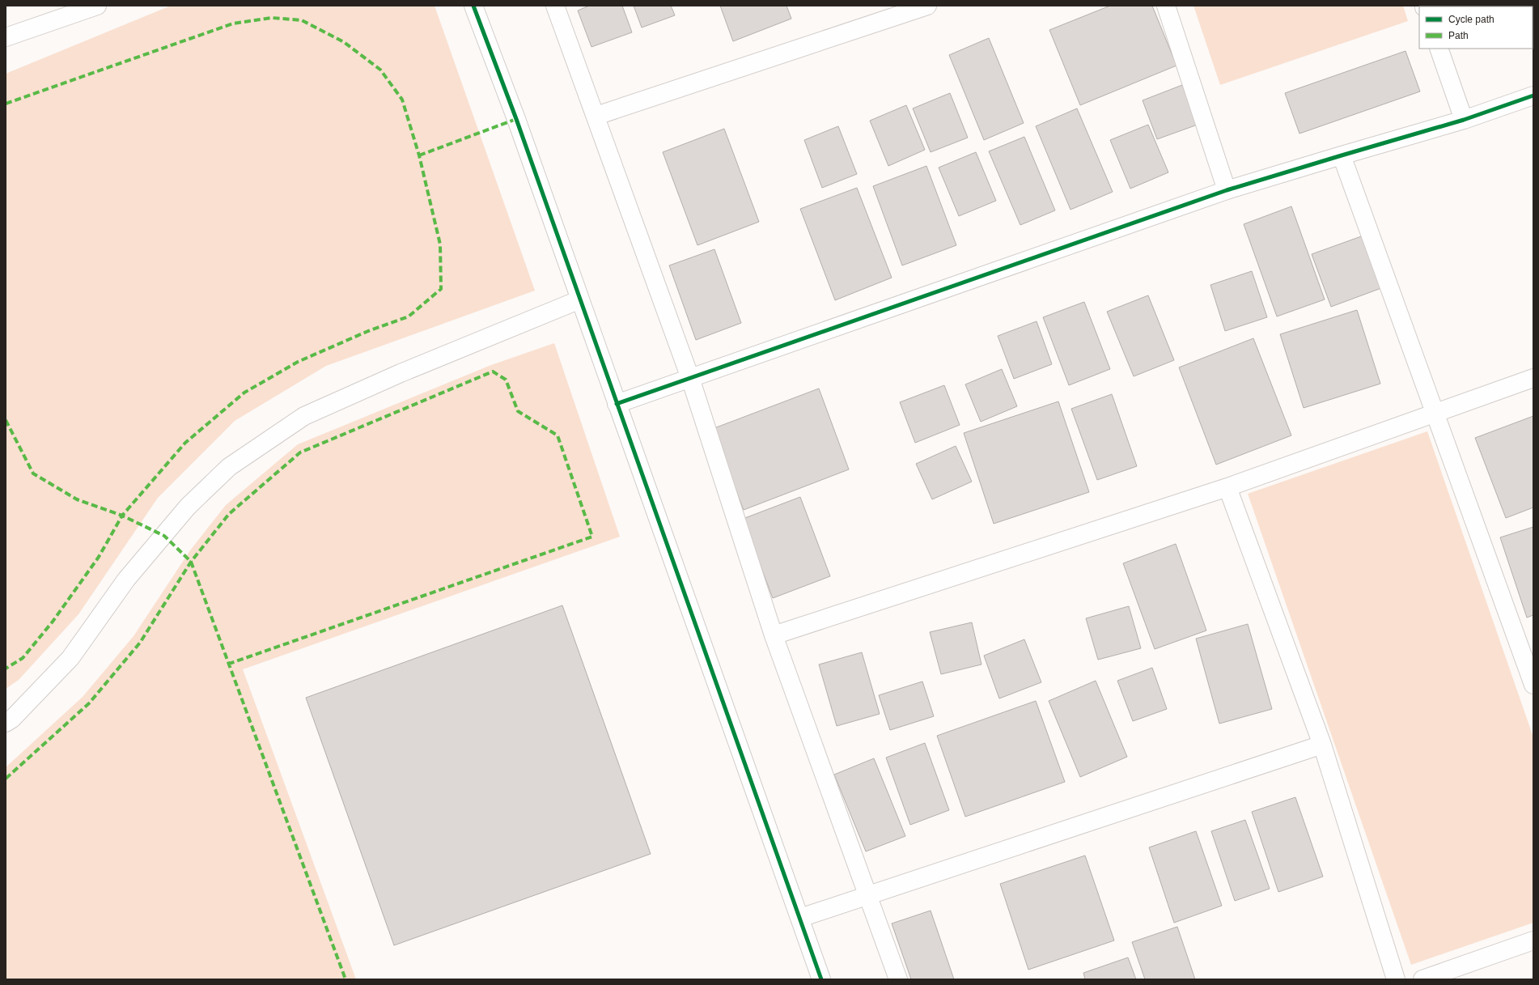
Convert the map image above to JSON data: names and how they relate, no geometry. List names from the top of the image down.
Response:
{
  "legend": ["Cycle path", "Path"]
}
